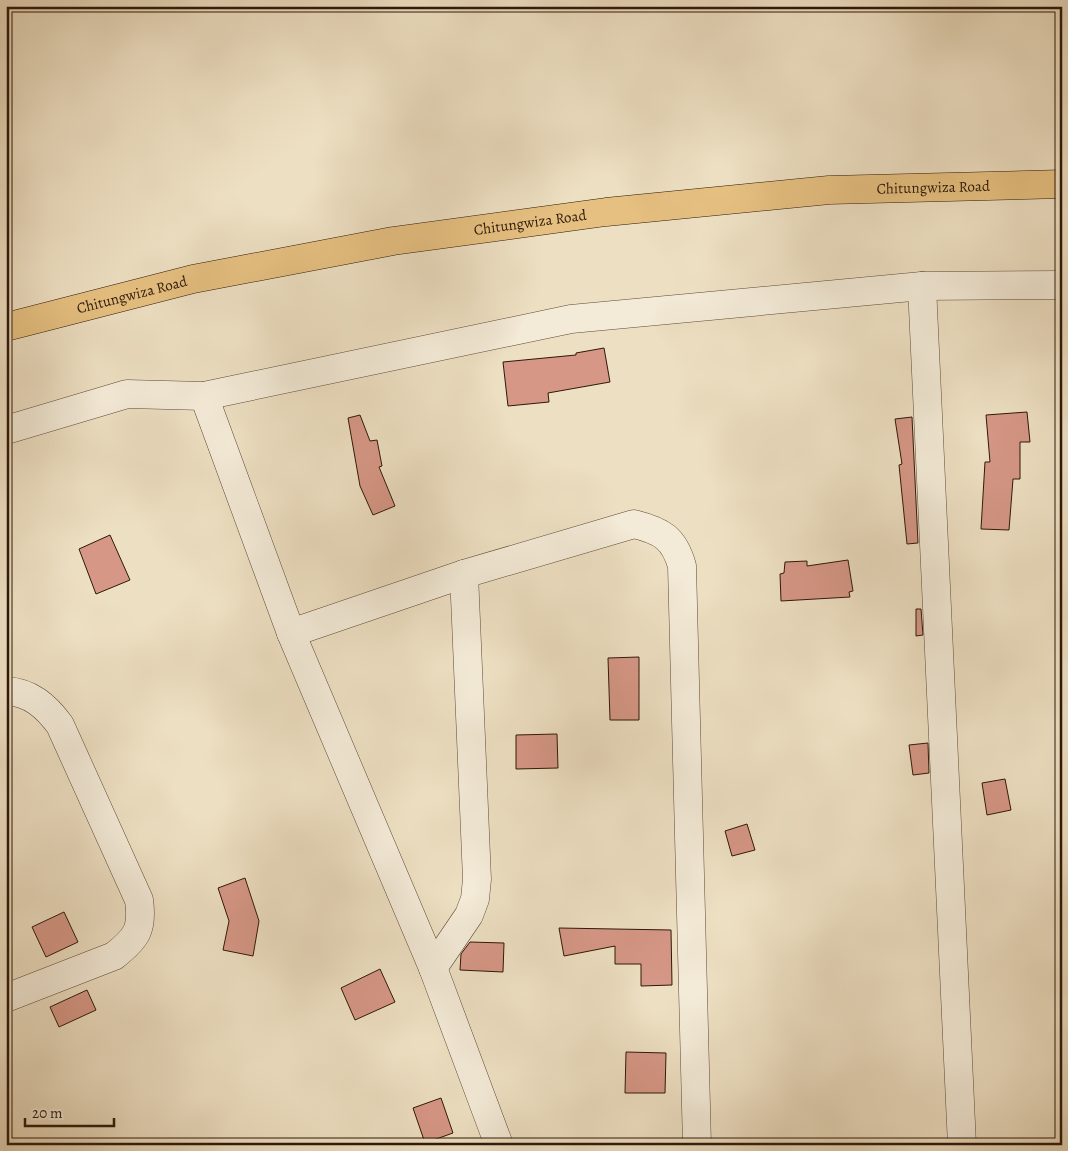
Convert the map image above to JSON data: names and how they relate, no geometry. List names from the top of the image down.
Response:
{
  "streets": {
    "main road": ["Chitungwiza Road"]
  },
  "scale_bar": "20 m"
}
